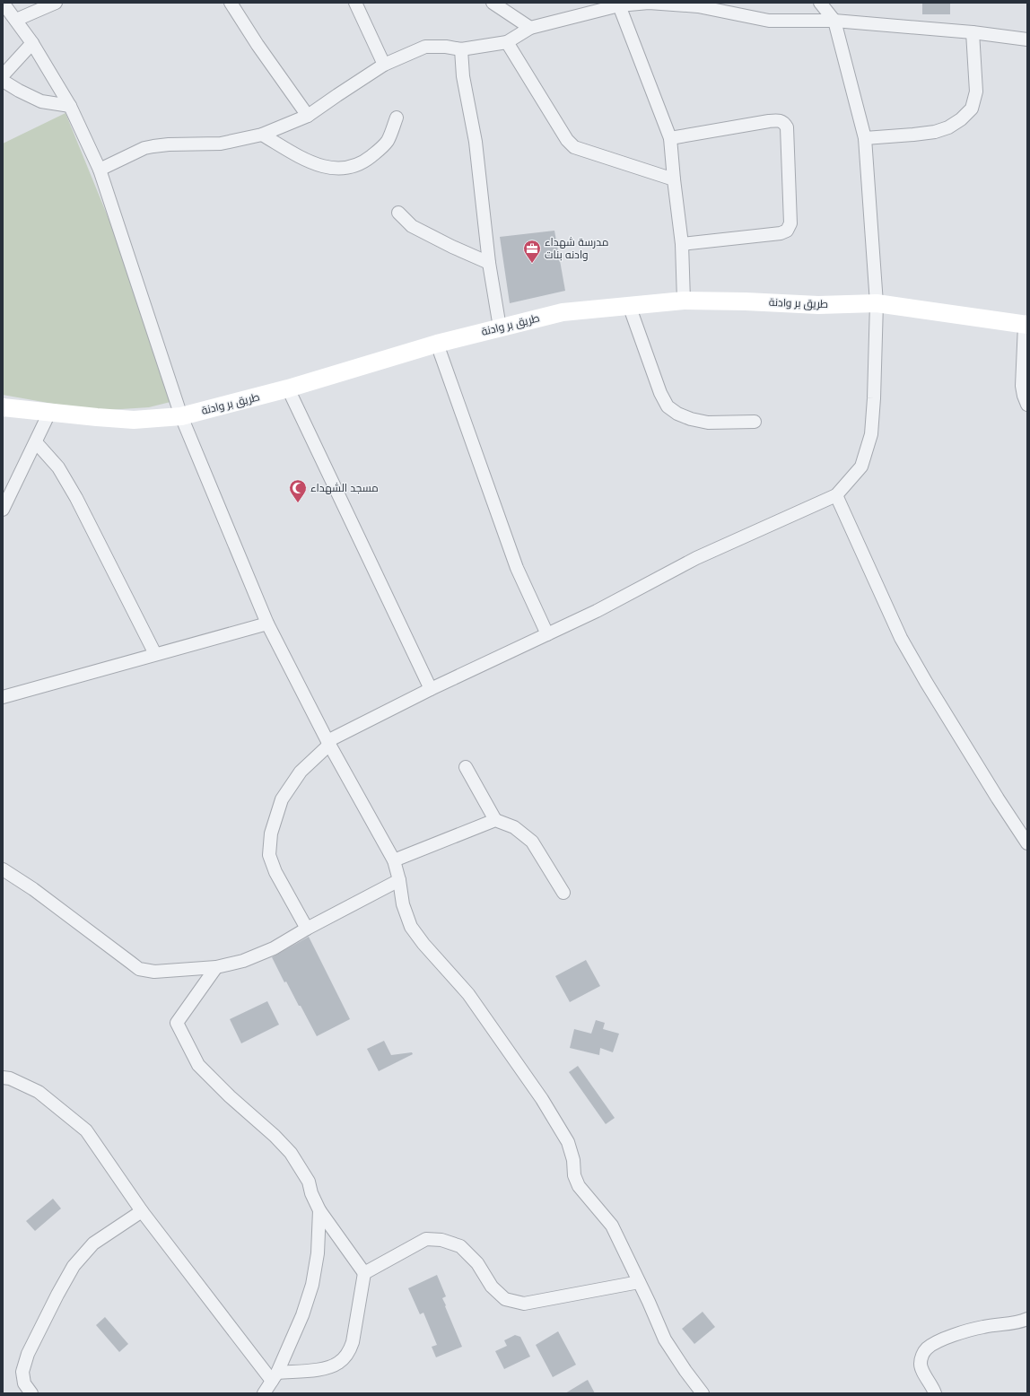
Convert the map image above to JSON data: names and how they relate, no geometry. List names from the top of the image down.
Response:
{
  "streets": {
    "street": ["طريق بر وادنة"]
  },
  "places": {
    "office": ["مدرسة شهداء وادنه بنات"],
    "mosque": ["مسجد الشهداء"]
  }
}
